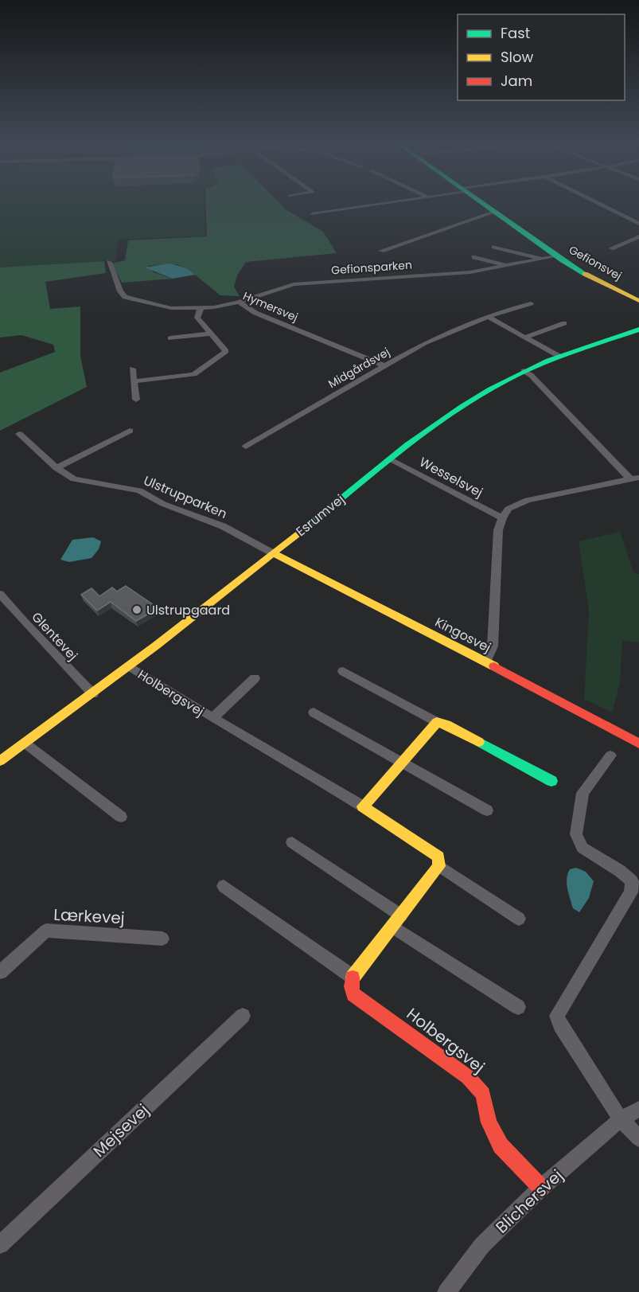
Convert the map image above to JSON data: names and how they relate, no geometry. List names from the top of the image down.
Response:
{
  "streets": {
    "main road": [
      "Gefionsvej",
      "Esrumvej",
      "Kingosvej",
      "Holbergsvej"
    ],
    "street": [
      "Gefionsparken",
      "Hymersvej",
      "Midgårdsvej",
      "Wesselsvej",
      "Ulstrupparken",
      "Glentevej",
      "Lærkevej",
      "Mejsevej",
      "Blichersvej"
    ]
  },
  "crossings": [
    ["Gefionsvej", "Gefionsparken"],
    ["Gefionsparken", "Hymersvej"],
    ["Hymersvej", "Midgårdsvej"],
    ["Wesselsvej", "Esrumvej"],
    ["Ulstrupparken", "Esrumvej"],
    ["Ulstrupparken", "Kingosvej"],
    ["Esrumvej", "Kingosvej"],
    ["Esrumvej", "Glentevej"],
    ["Esrumvej", "Holbergsvej"],
    ["Holbergsvej", "Blichersvej"]
  ],
  "places": ["Ulstrupgaard"],
  "legend": ["Fast", "Slow", "Jam"]
}
